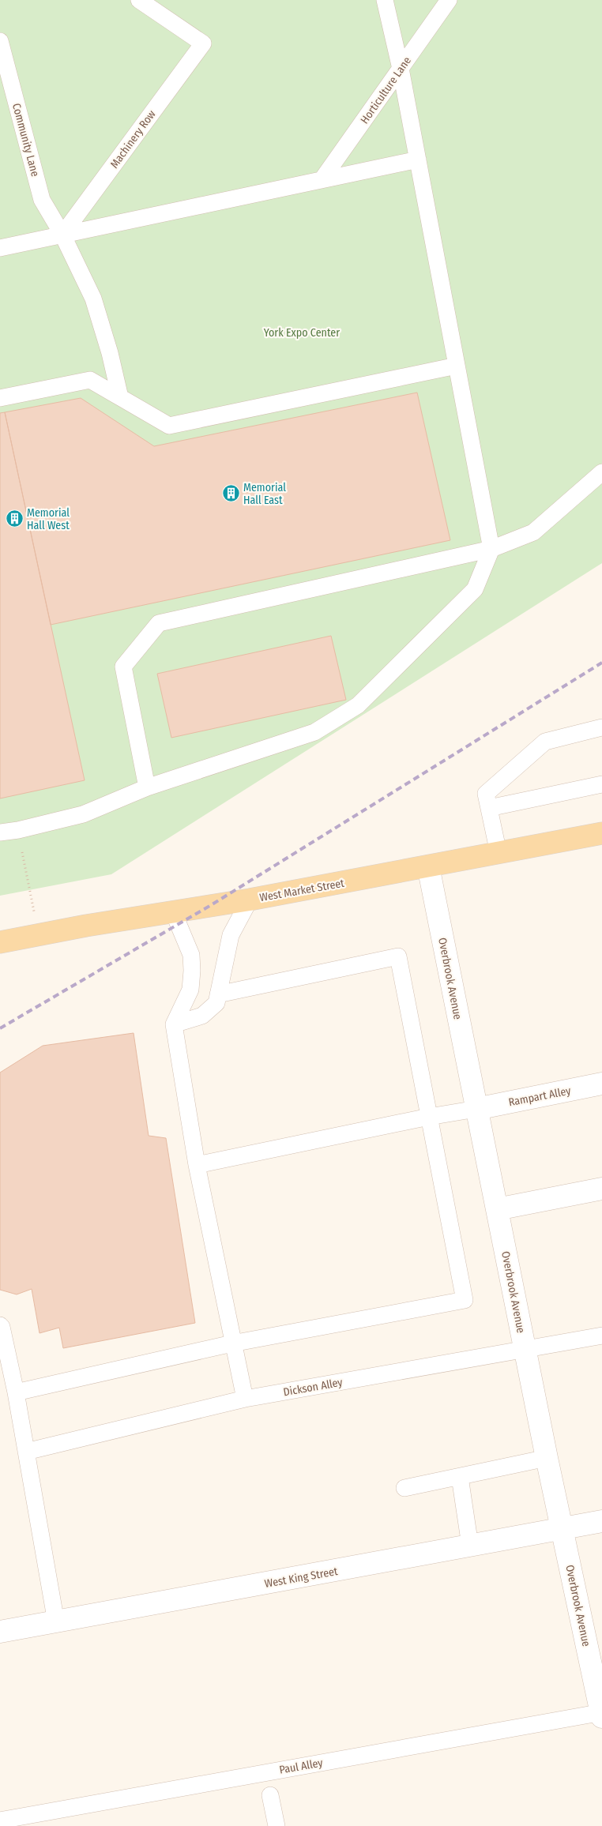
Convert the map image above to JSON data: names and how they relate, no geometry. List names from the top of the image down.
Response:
{
  "streets": {
    "main road": ["West Market Street"],
    "street": ["Overbrook Avenue", "Rampart Alley", "West King Street"],
    "lane": [
      "Horticulture Lane",
      "Machinery Row",
      "Community Lane",
      "Dickson Alley",
      "Paul Alley"
    ]
  },
  "crossings": [
    ["Machinery Row", "Community Lane"],
    ["West Market Street", "Overbrook Avenue"],
    ["Overbrook Avenue", "Rampart Alley"],
    ["Overbrook Avenue", "Dickson Alley"],
    ["Overbrook Avenue", "West King Street"],
    ["Overbrook Avenue", "Paul Alley"]
  ],
  "parks": ["York Expo Center"],
  "places": {
    "building": ["Memorial Hall East", "Memorial Hall West"]
  }
}
